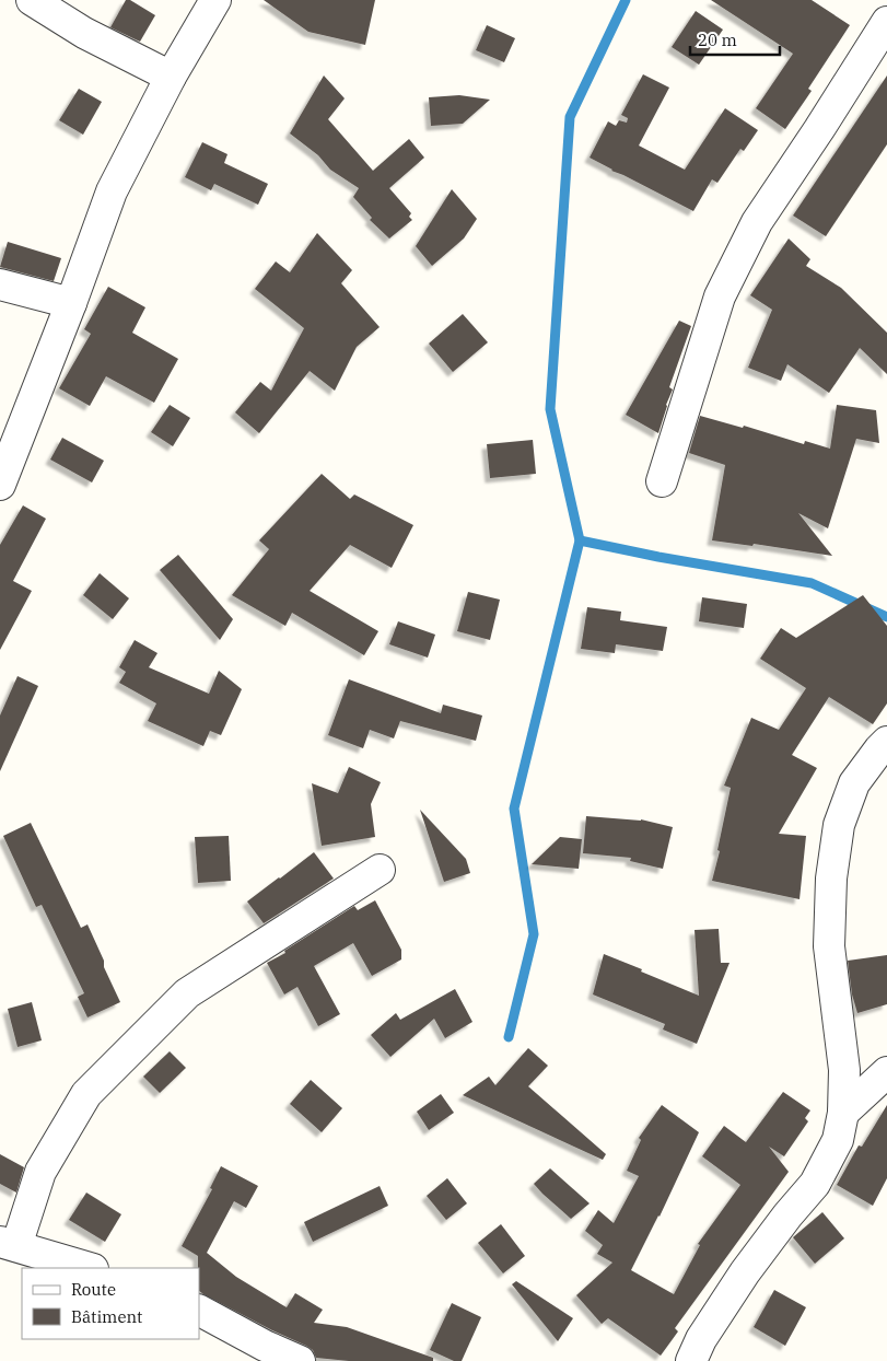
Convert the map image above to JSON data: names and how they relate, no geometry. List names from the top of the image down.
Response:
{
  "legend": ["Route", "Bâtiment"],
  "scale_bar": "20 m"
}
